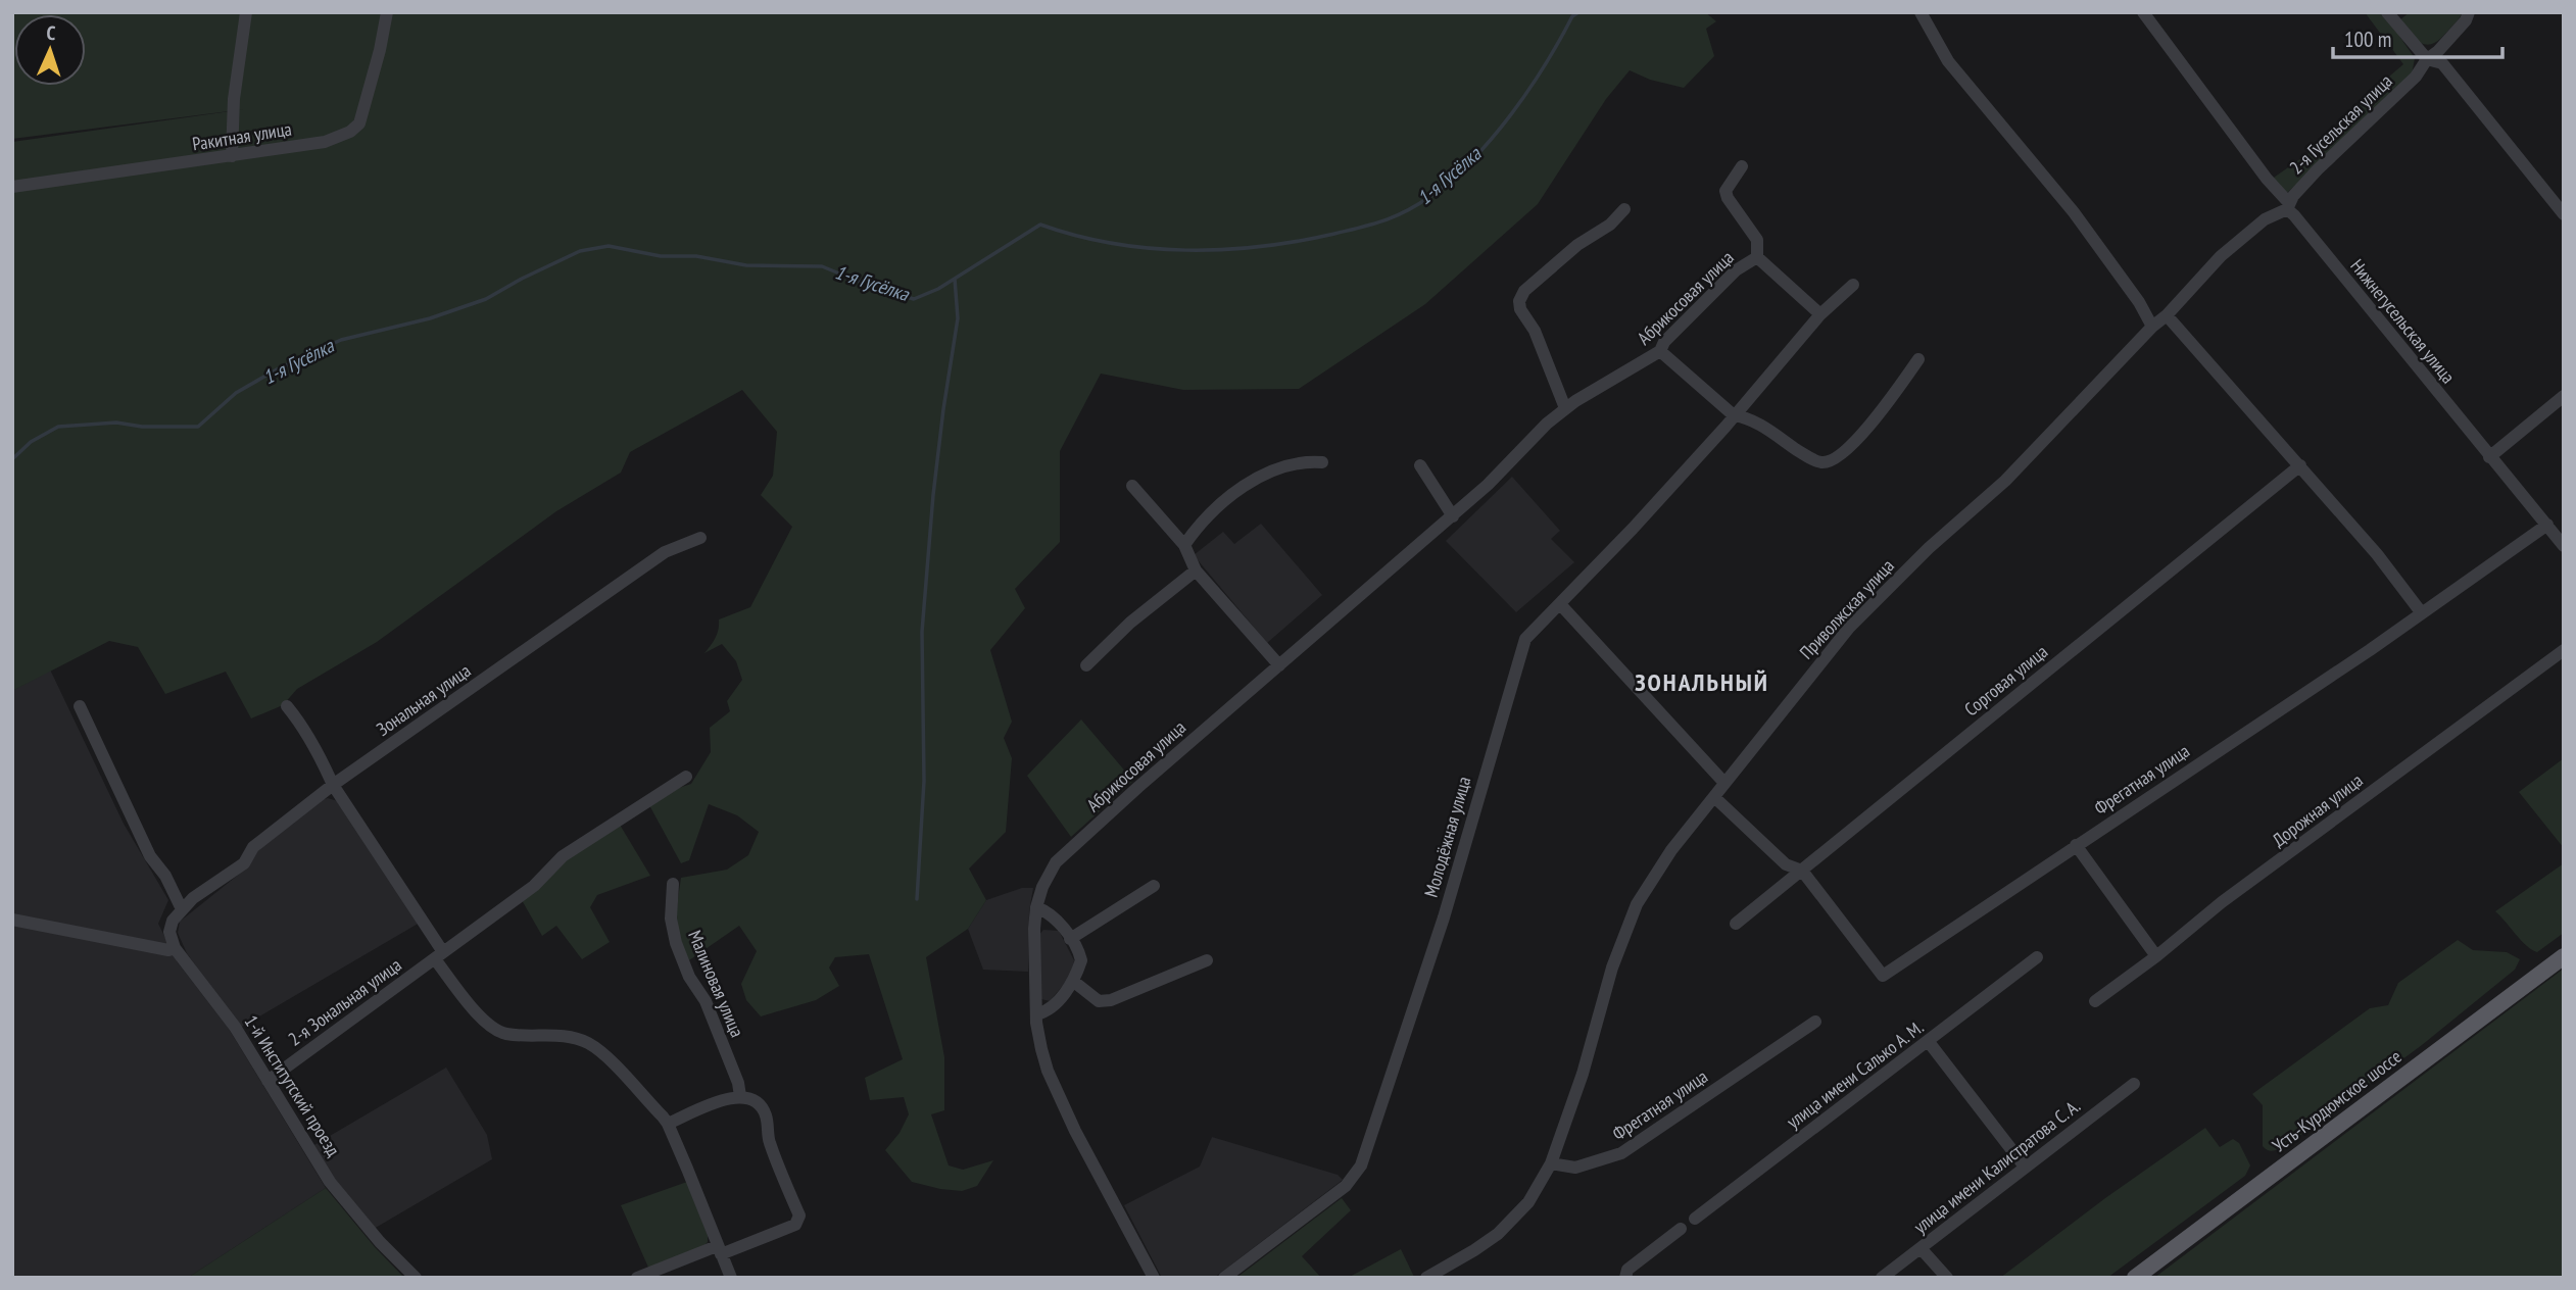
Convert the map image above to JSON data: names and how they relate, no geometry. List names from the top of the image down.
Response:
{
  "streets": {
    "main road": ["Усть-Курдюмское шоссе"],
    "street": [
      "2-я Гусельская улица",
      "Ракитная улица",
      "Абрикосовая улица",
      "Нижнегусельская улица",
      "Приволжская улица",
      "Сорговая улица",
      "Зональная улица",
      "Фрегатная улица",
      "Дорожная улица",
      "Молодёжная улица",
      "Малиновая улица",
      "2-я Зональная улица",
      "улица имени Салько А. М.",
      "1-й Институтский проезд",
      "улица имени Калистратова С. А."
    ]
  },
  "crossings": [
    ["2-я Гусельская улица", "Нижнегусельская улица"],
    ["2-я Гусельская улица", "Приволжская улица"],
    ["Нижнегусельская улица", "Фрегатная улица"],
    ["Приволжская улица", "Фрегатная улица"],
    ["Сорговая улица", "Фрегатная улица"],
    ["2-я Зональная улица", "1-й Институтский проезд"]
  ],
  "districts": ["ЗОНАЛЬНЫЙ"],
  "water": ["1-я Гусёлка"],
  "scale_bar": "100 m",
  "north": "top"
}
